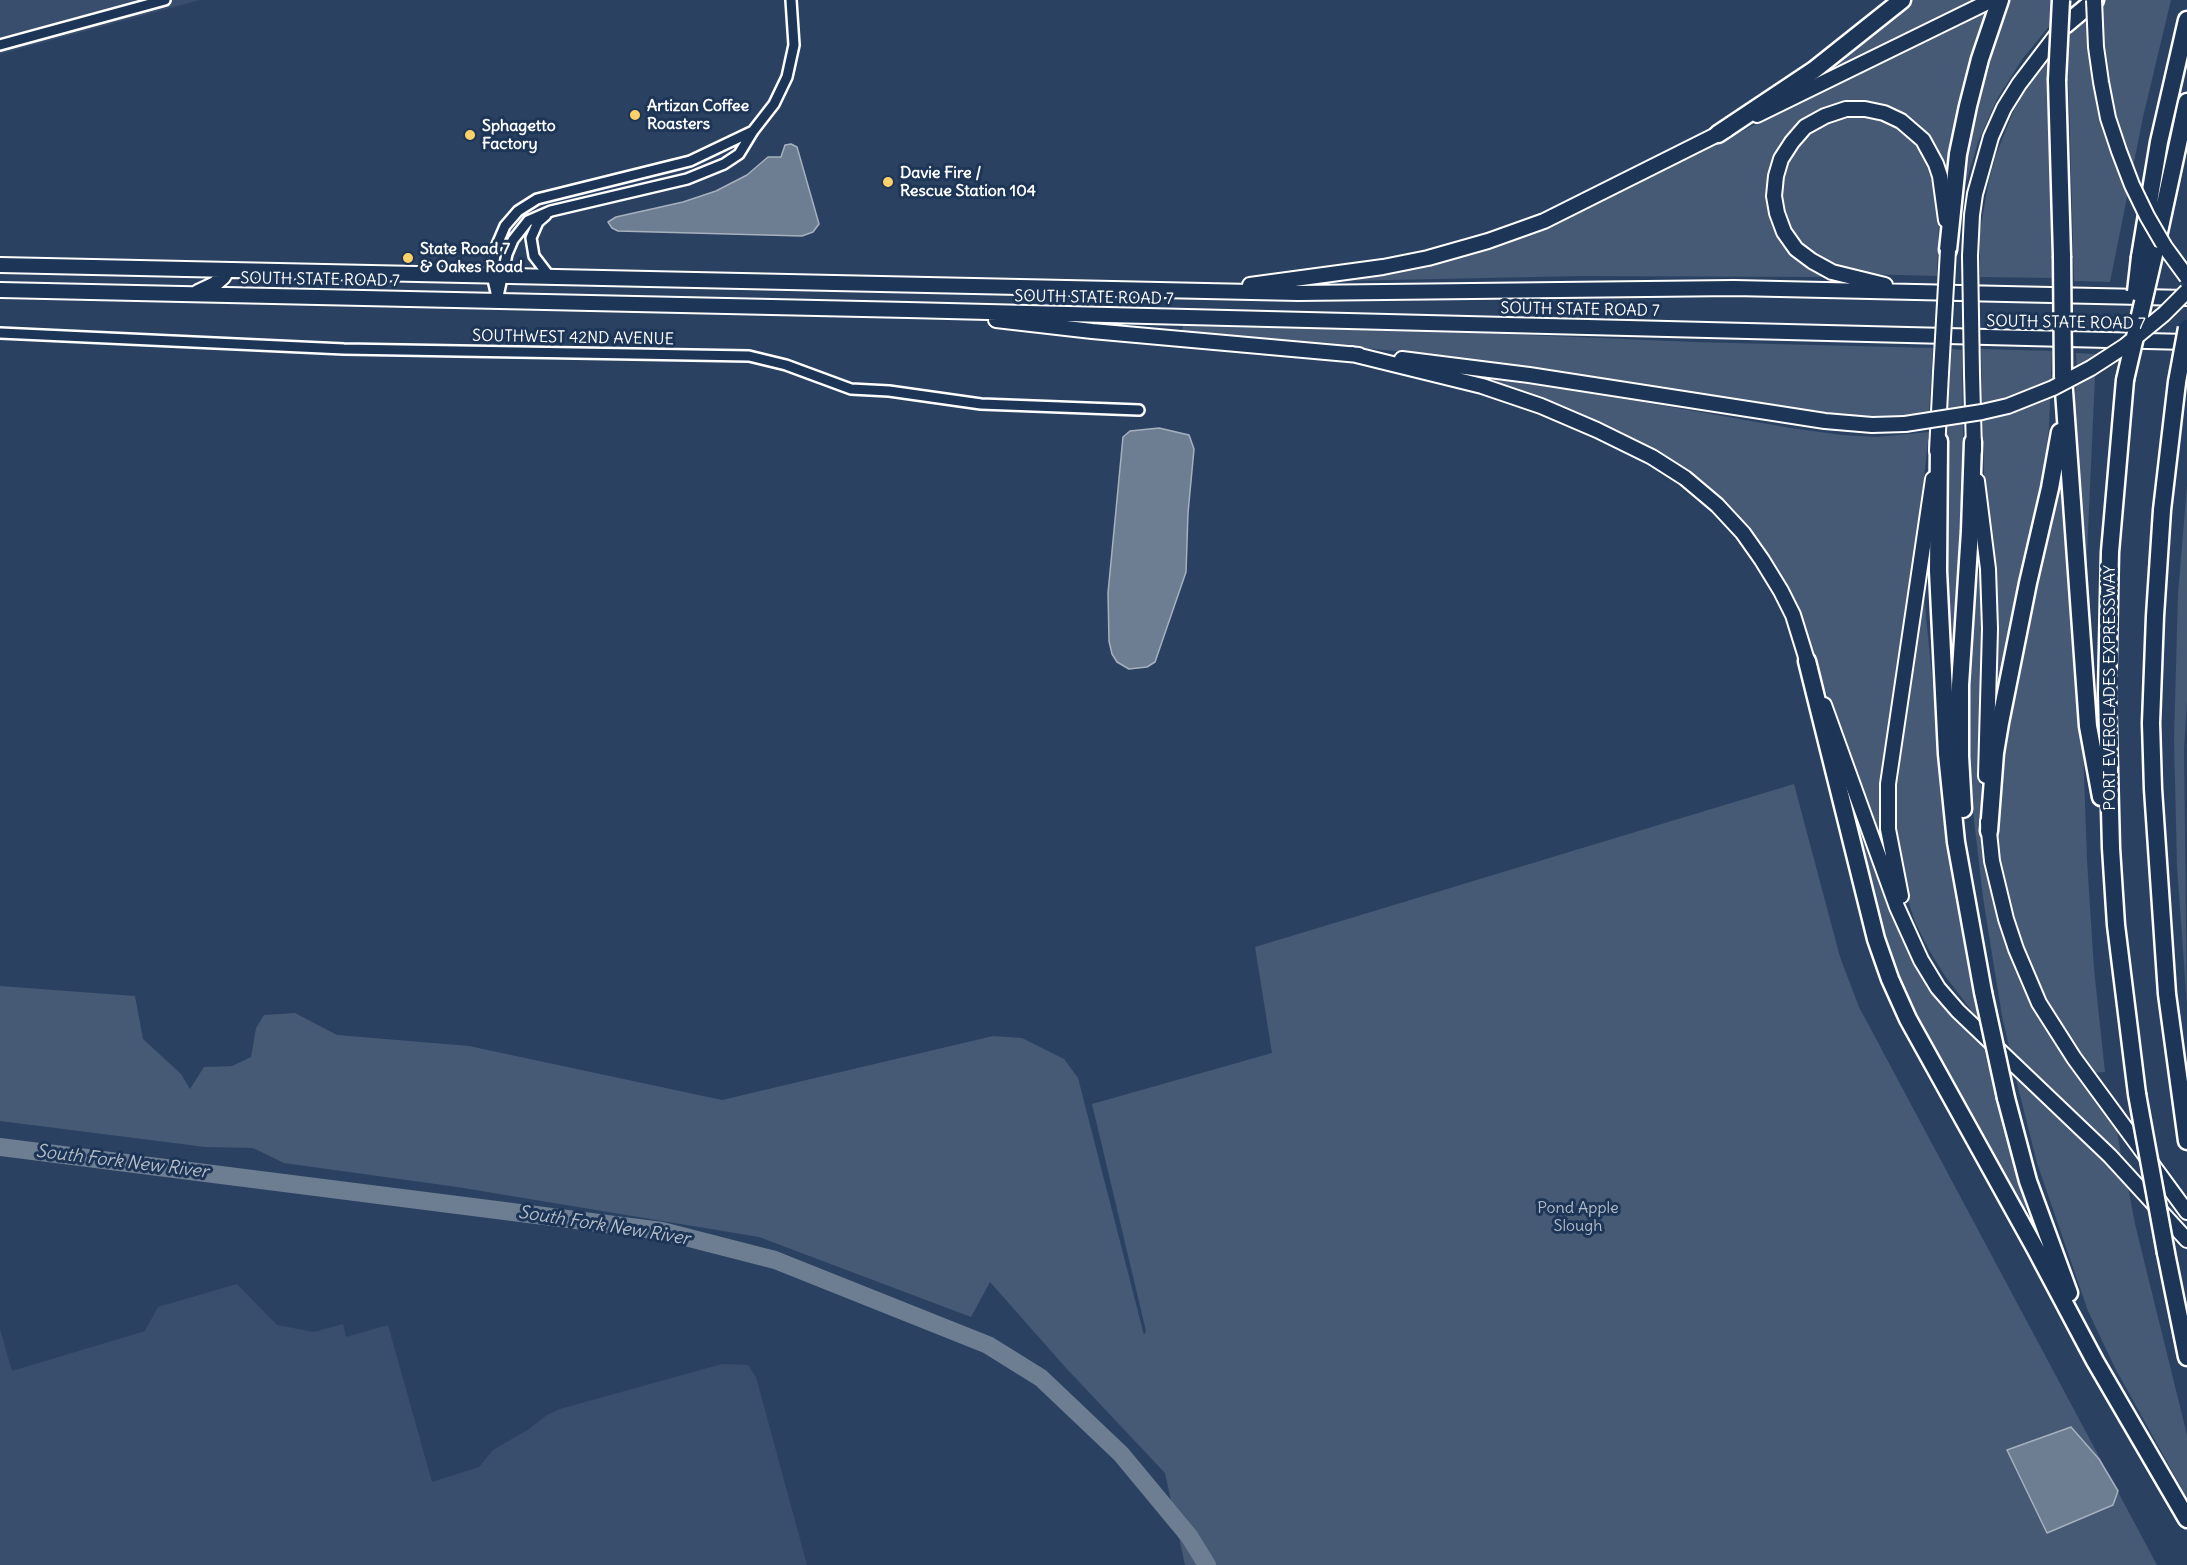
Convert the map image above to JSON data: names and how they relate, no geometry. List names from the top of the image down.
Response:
{
  "streets": {
    "highway": ["PORT EVERGLADES EXPRESSWAY"],
    "main road": ["SOUTH STATE ROAD 7"],
    "street": ["SOUTHWEST 42ND AVENUE"]
  },
  "water": ["South Fork New River"],
  "parks": ["Pond Apple Slough"],
  "places": [
    "Artizan Coffee Roasters",
    "Sphagetto Factory",
    "Davie Fire / Rescue Station 104",
    "State Road 7 & Oakes Road"
  ]
}
